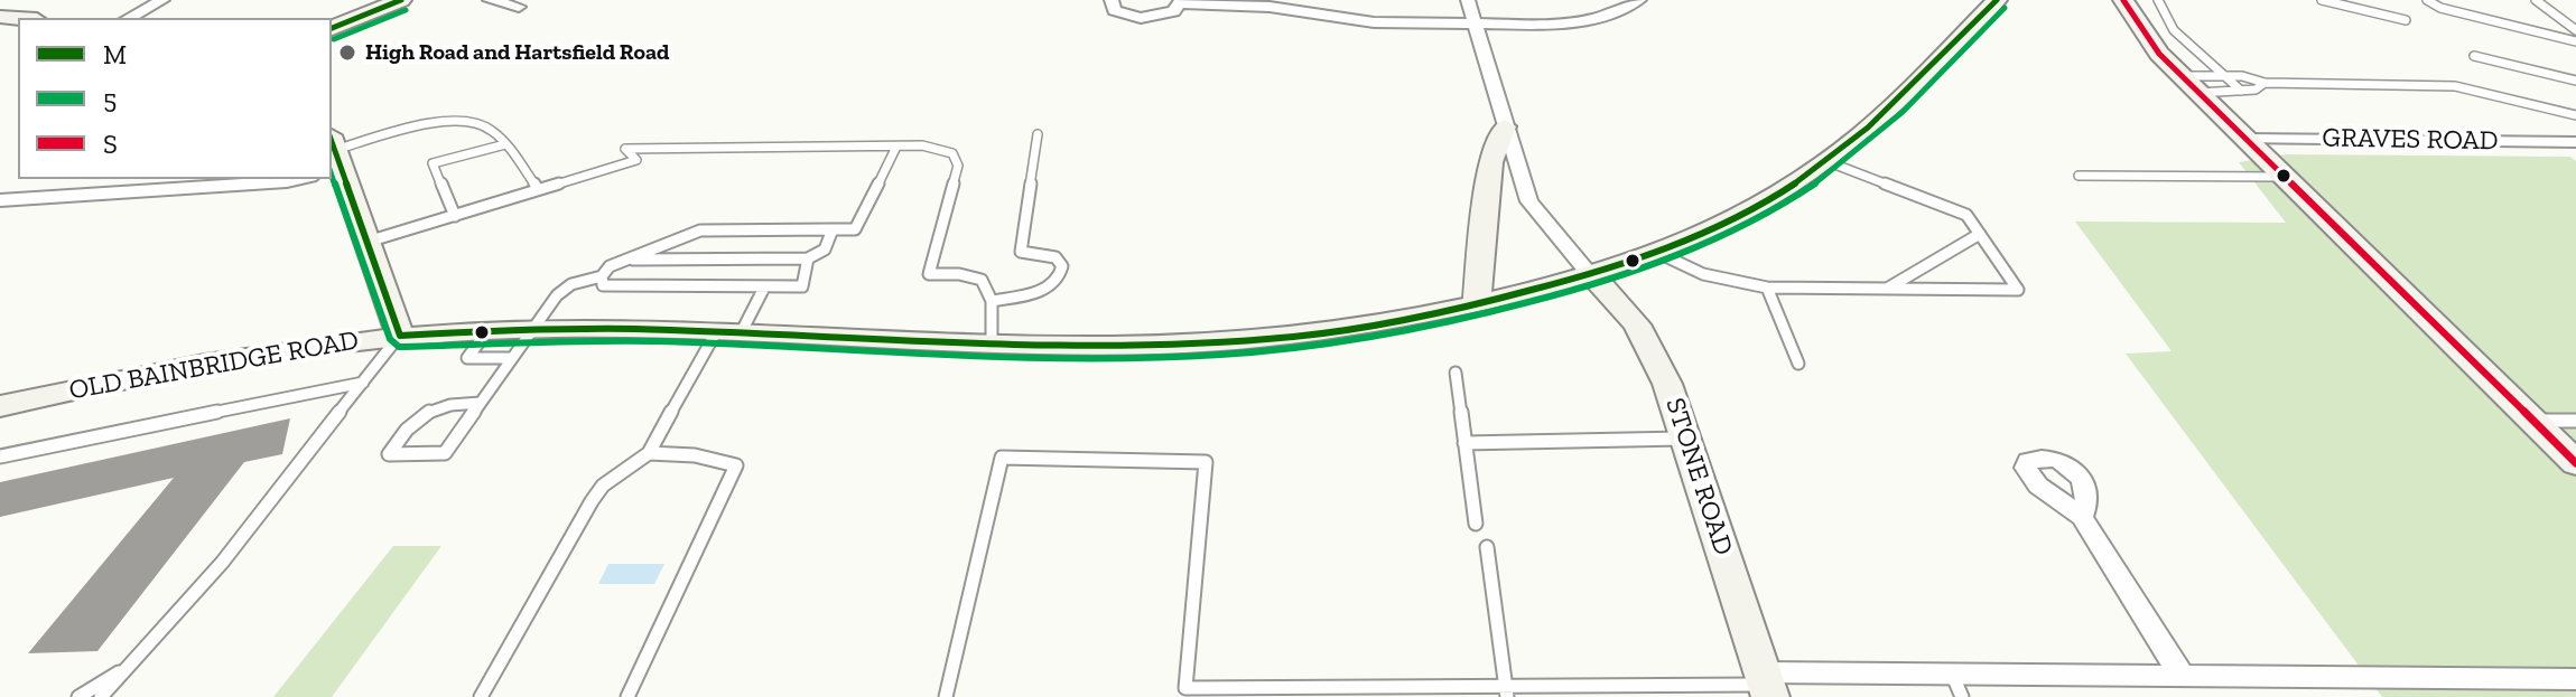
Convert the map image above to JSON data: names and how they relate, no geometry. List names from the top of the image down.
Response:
{
  "streets": {
    "main road": ["OLD BAINBRIDGE ROAD", "STONE ROAD"],
    "street": ["GRAVES ROAD"]
  },
  "crossings": [
    ["OLD BAINBRIDGE ROAD", "STONE ROAD"]
  ],
  "places": ["High Road and Hartsfield Road"],
  "lines": ["transit line M", "transit line S", "transit line 5"],
  "legend": ["M", "5", "S"]
}
